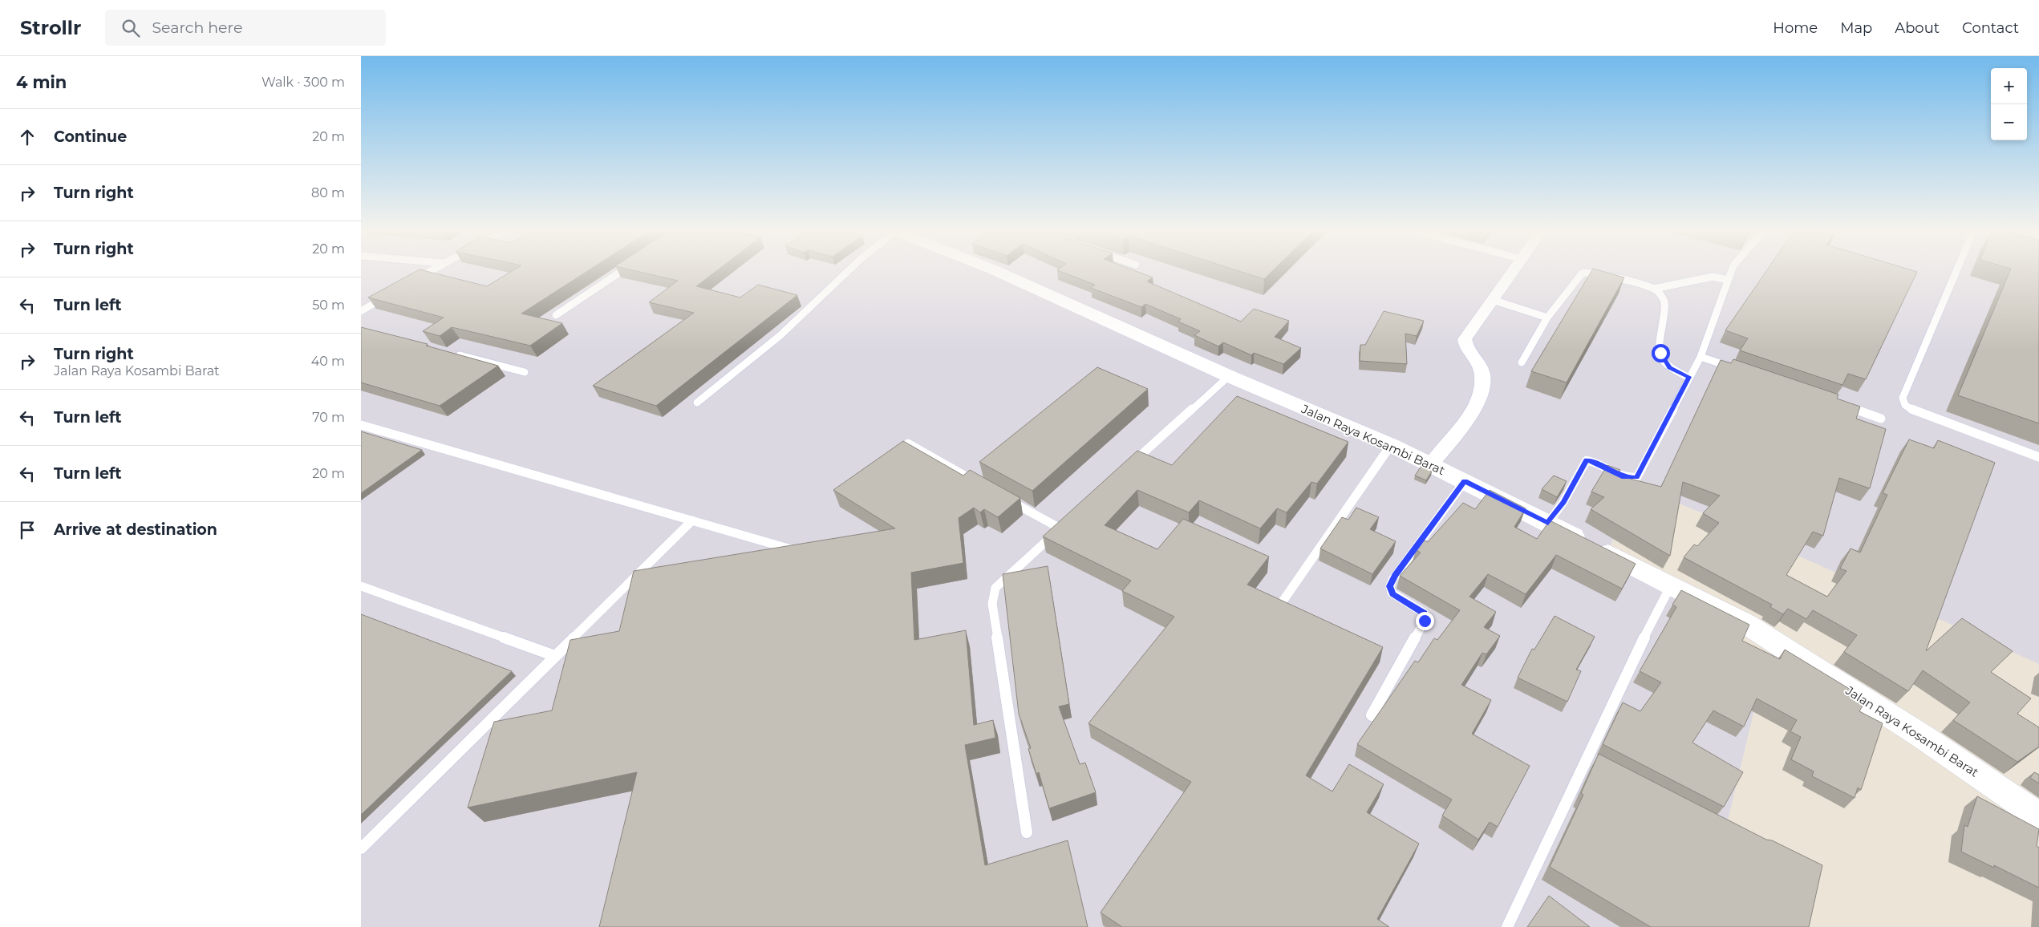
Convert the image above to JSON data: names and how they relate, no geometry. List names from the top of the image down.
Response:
{
  "streets": {
    "main road": ["Jalan Raya Kosambi Barat"]
  },
  "page": {
    "header": "Strollr",
    "search": "Search here",
    "nav": [
      "Home",
      "Map",
      "About",
      "Contact"
    ],
    "heading": ["4 min", "Walk · 300 m"],
    "map_buttons": ["+", "−"],
    "list": [
      ["Continue", "20 m"],
      ["Turn right", "80 m"],
      ["Turn right", "20 m"],
      ["Turn left", "50 m"],
      ["Turn right", "Jalan Raya Kosambi Barat", "40 m"],
      ["Turn left", "70 m"],
      ["Turn left", "20 m"],
      "Arrive at destination"
    ]
  }
}
